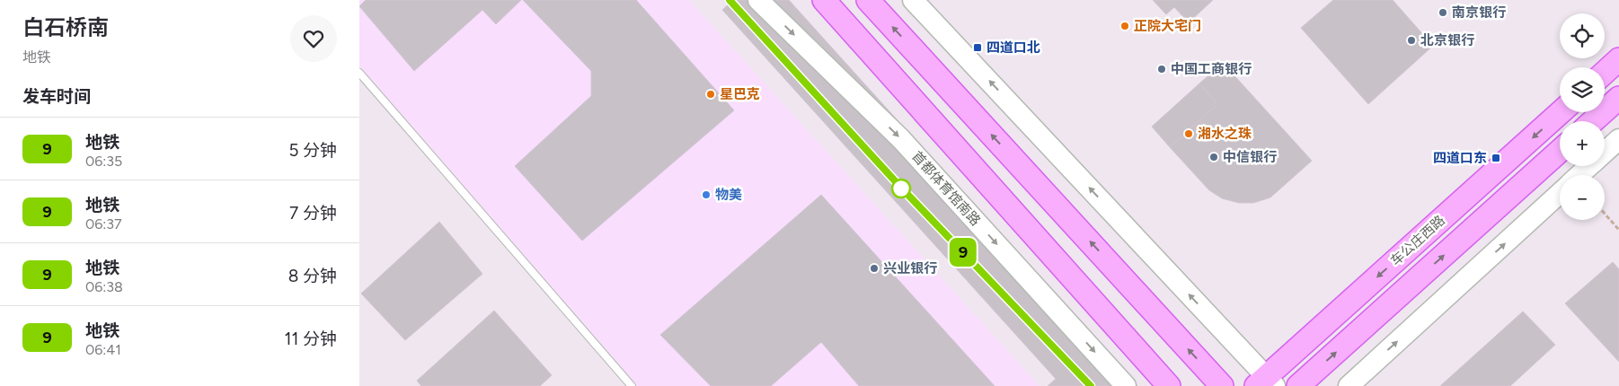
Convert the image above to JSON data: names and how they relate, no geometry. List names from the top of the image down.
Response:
{
  "streets": {
    "main road": ["车公庄西路"],
    "street": ["首都体育馆南路"]
  },
  "places": {
    "other": [
      "南京银行",
      "正院大宅门",
      "北京银行",
      "中国工商银行",
      "星巴克",
      "湘水之珠",
      "中信银行",
      "物美",
      "兴业银行"
    ],
    "transit": ["四道口北", "四道口东"]
  },
  "lines": ["metro line 9"],
  "page": {
    "heading": [
      ["白石桥南", "地铁"],
      "发车时间"
    ],
    "on_map": "9",
    "map_buttons": ["+", "−"],
    "list": [
      {
        "mark": "9",
        "name": "地铁",
        "note": "06:35",
        "value": "5 分钟"
      },
      {
        "mark": "9",
        "name": "地铁",
        "note": "06:37",
        "value": "7 分钟"
      },
      {
        "mark": "9",
        "name": "地铁",
        "note": "06:38",
        "value": "8 分钟"
      },
      {
        "mark": "9",
        "name": "地铁",
        "note": "06:41",
        "value": "11 分钟"
      }
    ]
  }
}
